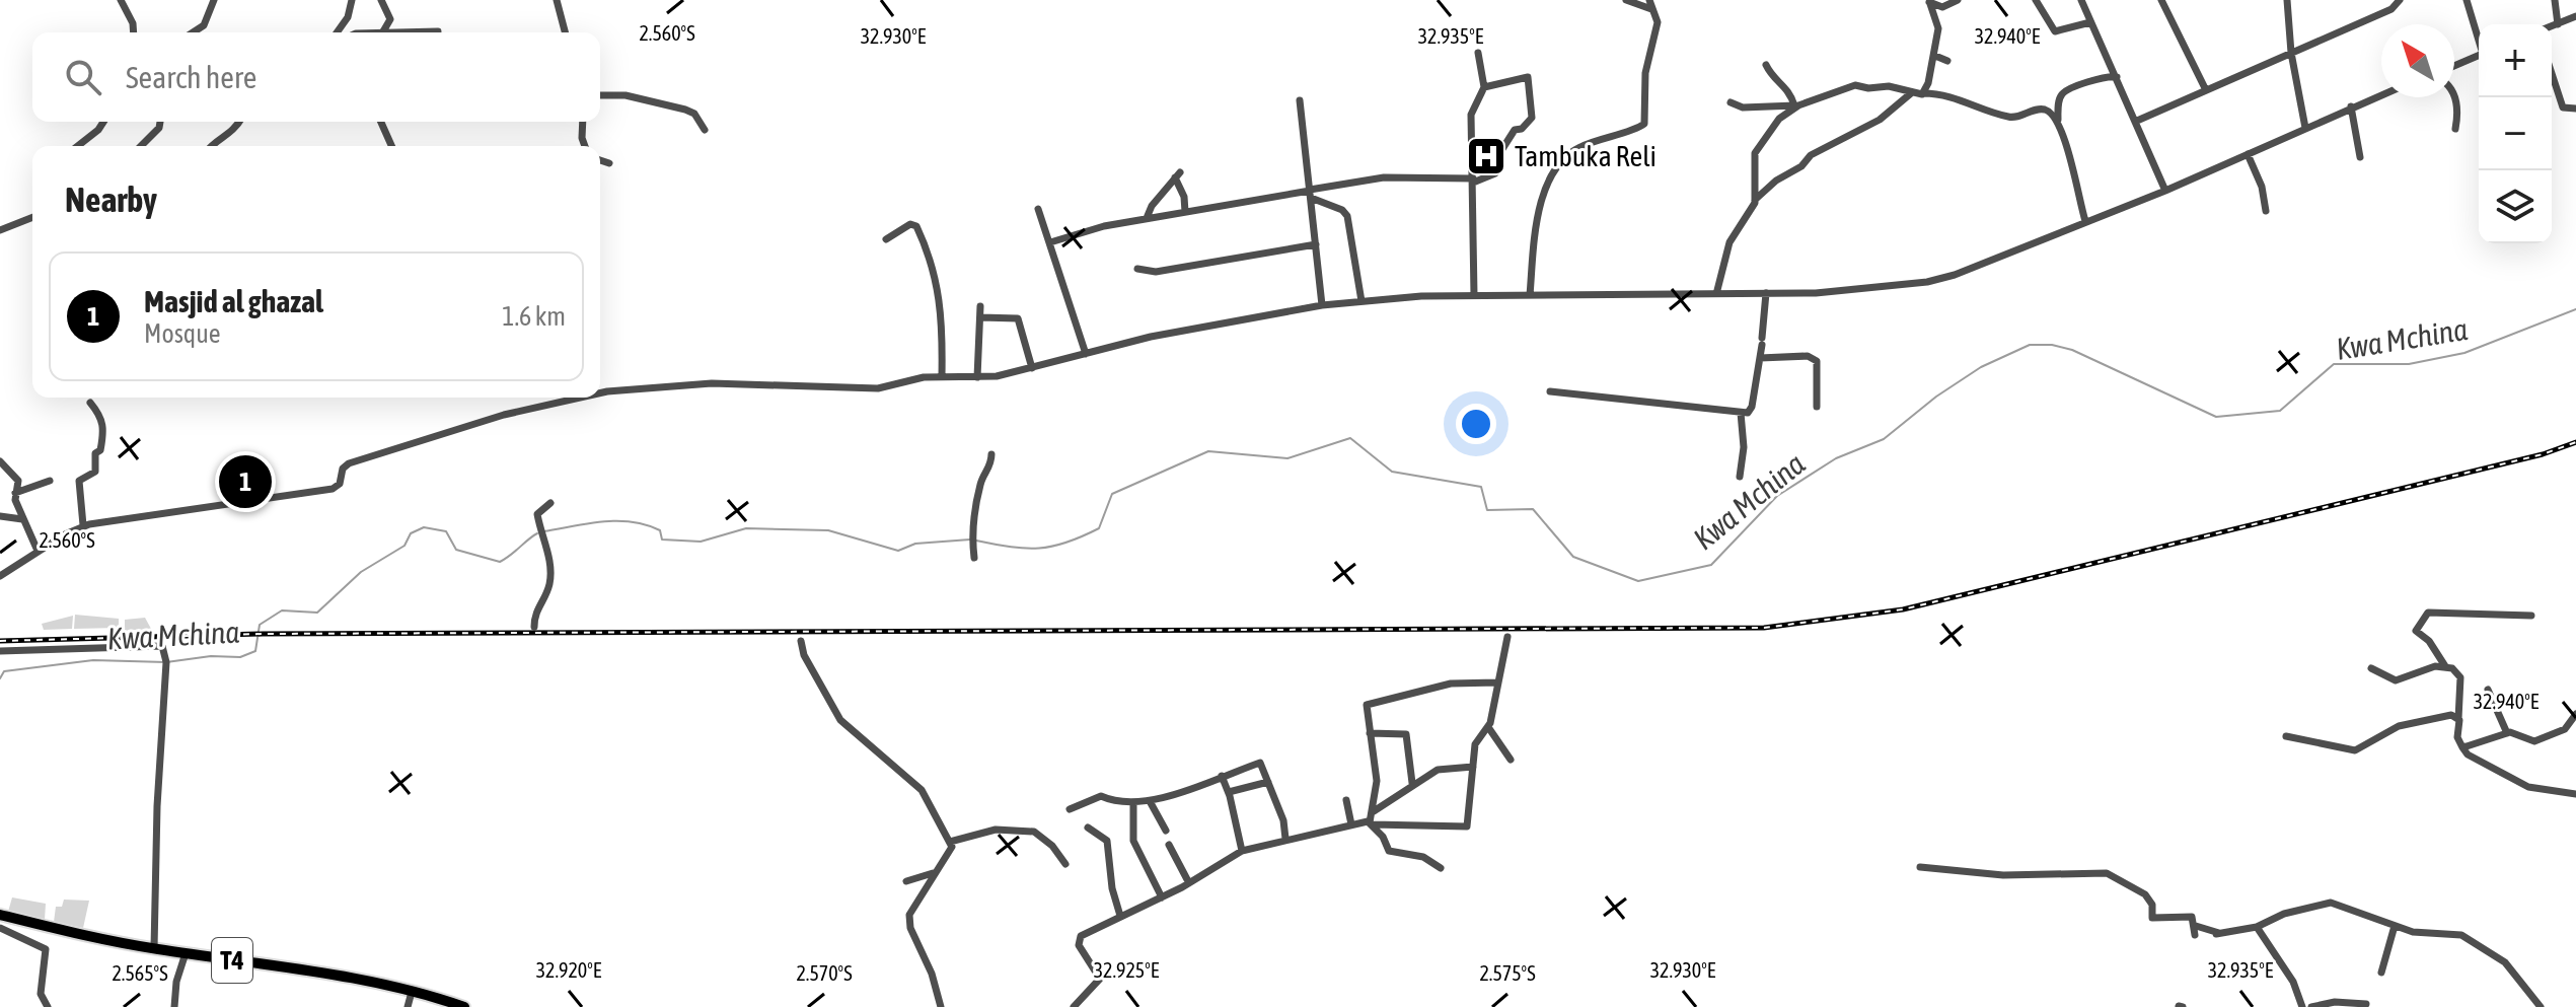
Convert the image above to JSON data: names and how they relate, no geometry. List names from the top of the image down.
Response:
{
  "streets": {
    "highway": ["T4"]
  },
  "water": ["Kwa Mchina"],
  "places": {
    "hospital": ["Tambuka Reli"]
  },
  "north": "top left",
  "page": {
    "map_buttons": ["+", "−"],
    "search": "Search here",
    "heading": "Nearby",
    "list": [
      {
        "mark": "1",
        "name": "Masjid al ghazal",
        "note": "Mosque",
        "value": "1.6 km"
      }
    ],
    "pins": "1"
  },
  "coordinates": [
    "2.560°S",
    "32.930°E",
    "32.935°E",
    "32.940°E",
    "32.920°E",
    "32.925°E",
    "2.565°S",
    "2.570°S",
    "2.575°S"
  ]
}
